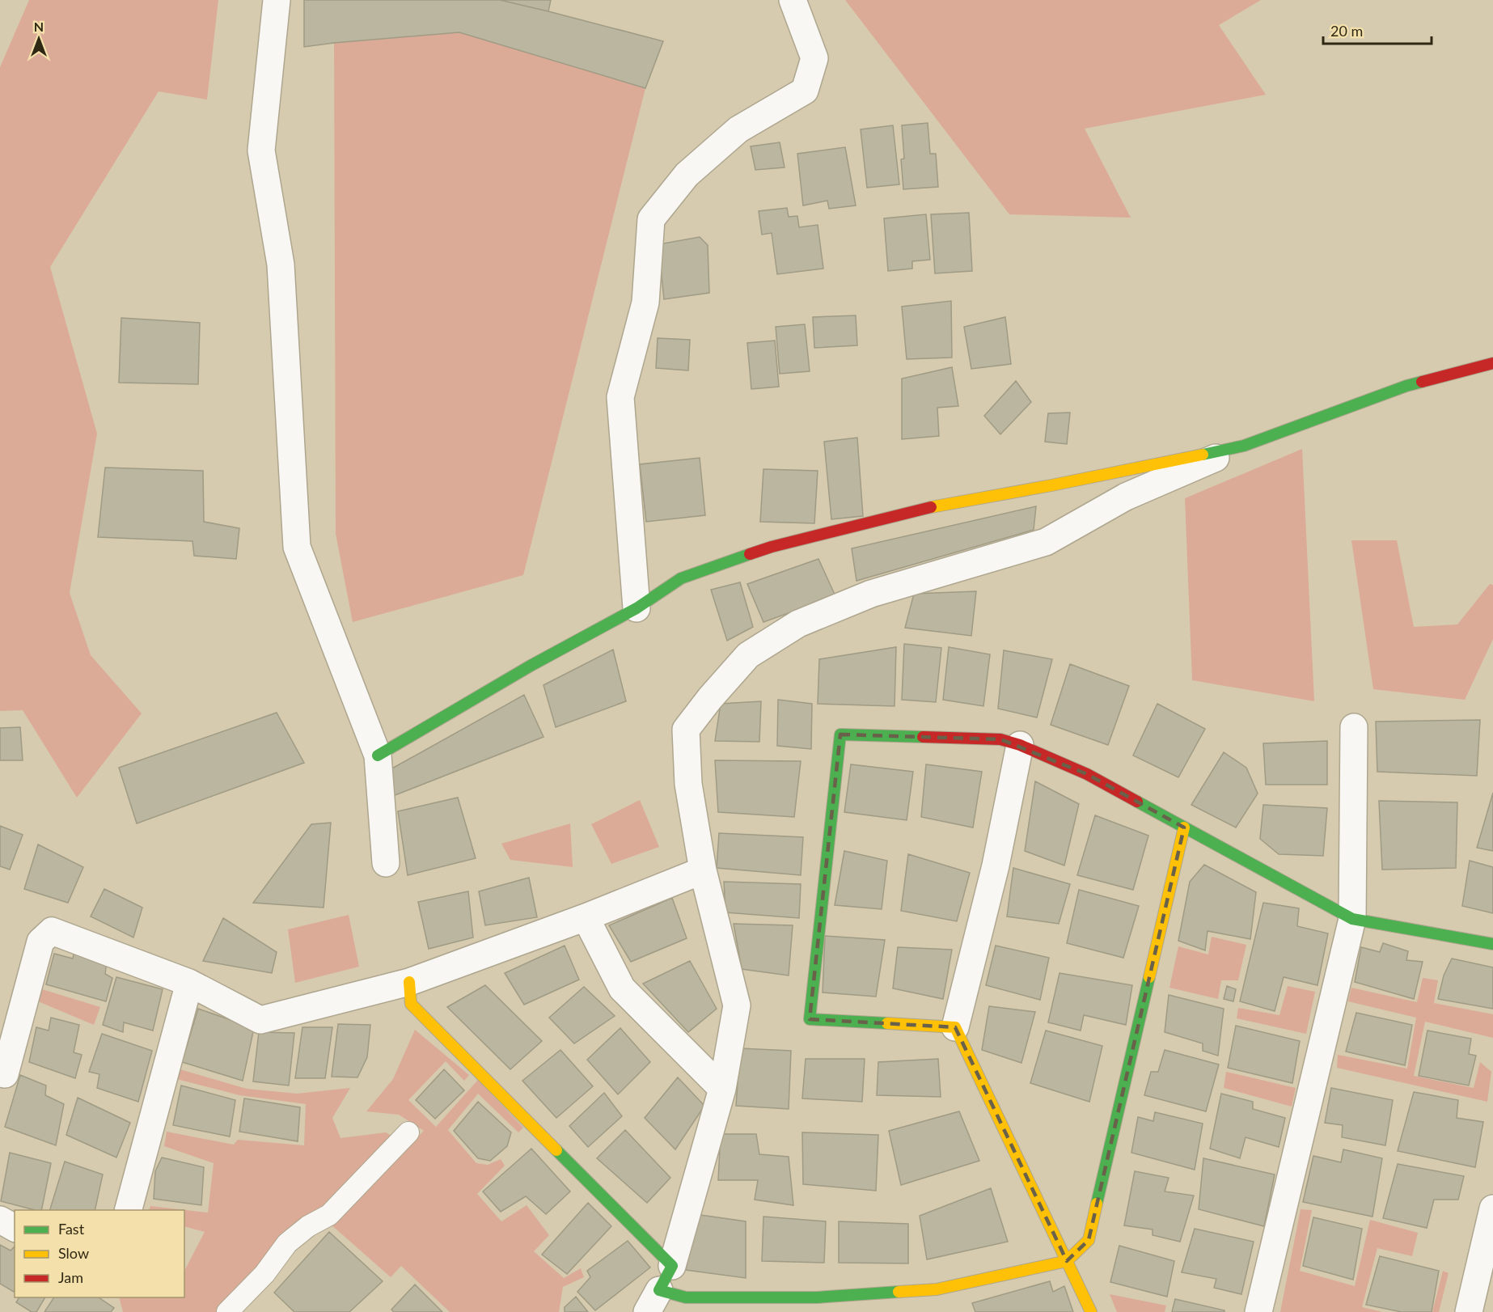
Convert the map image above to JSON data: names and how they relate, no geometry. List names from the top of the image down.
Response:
{
  "legend": ["Fast", "Slow", "Jam"],
  "scale_bar": "20 m",
  "north": "top"
}
